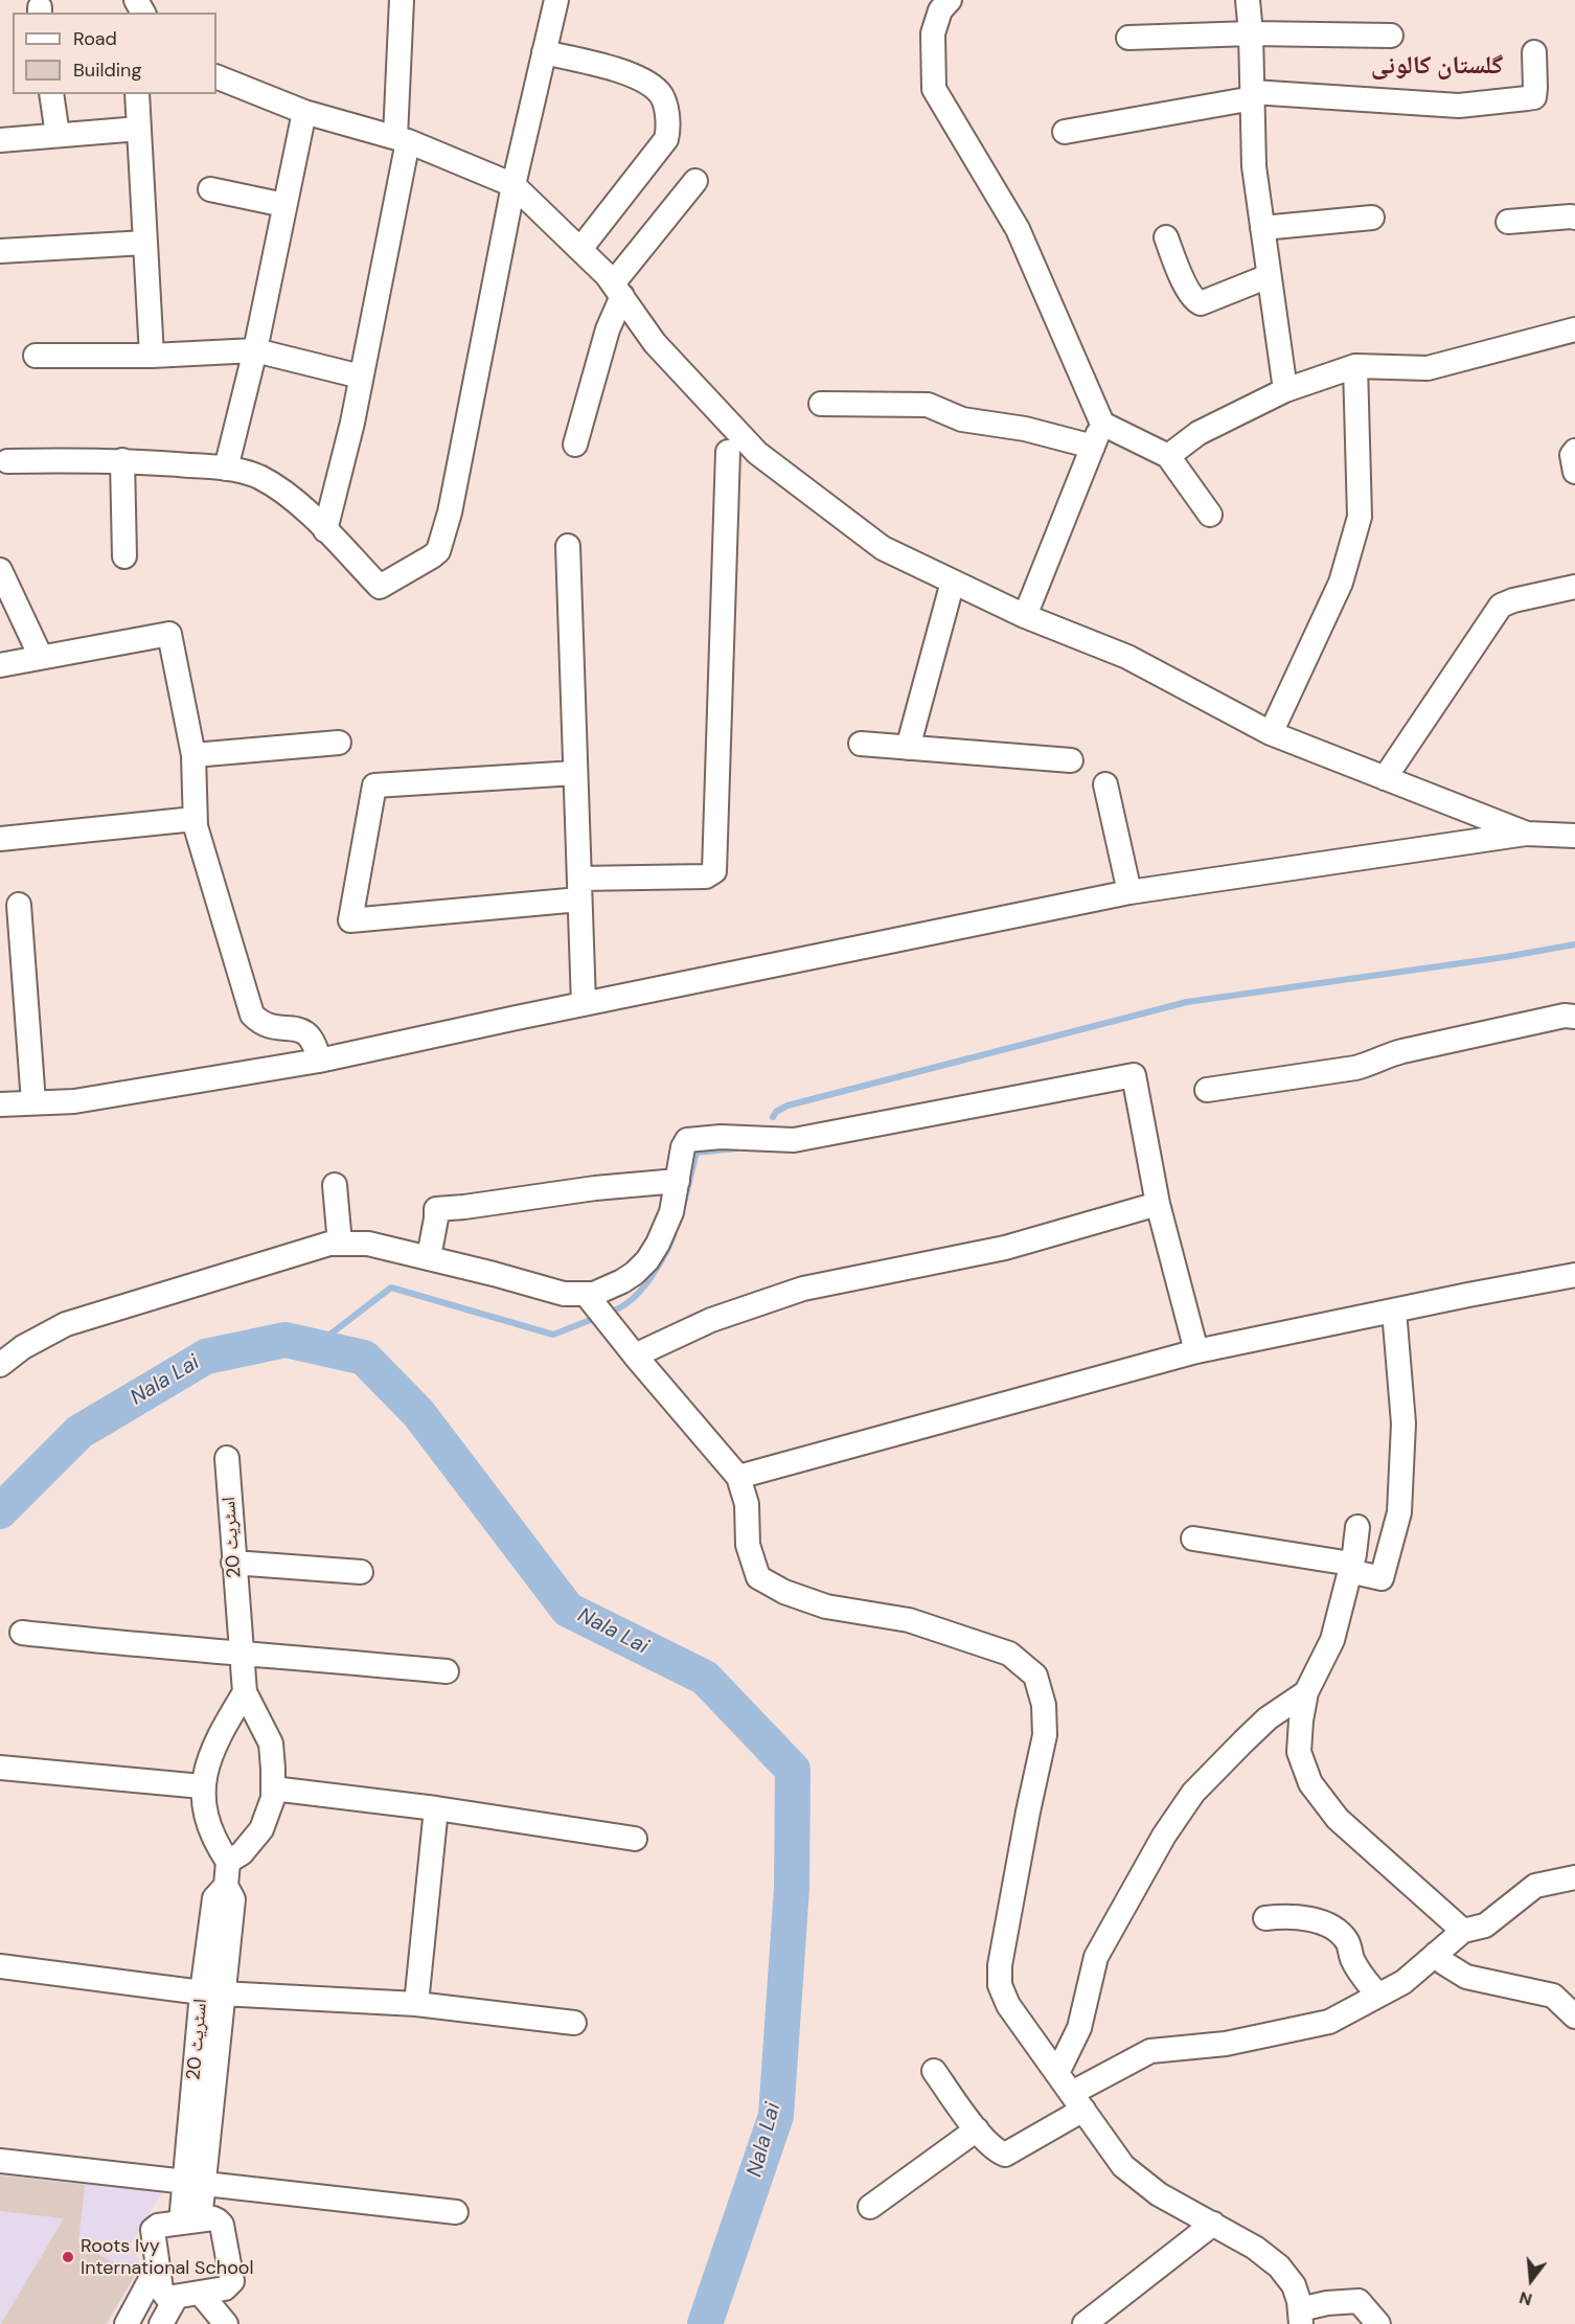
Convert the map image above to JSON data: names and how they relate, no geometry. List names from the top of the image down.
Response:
{
  "streets": {
    "street": ["اسٹریٹ 20"]
  },
  "districts": ["گلستان کالونی"],
  "water": ["Nala Lai"],
  "places": ["Roots Ivy International School"],
  "legend": ["Road", "Building"],
  "north": "bottom"
}
